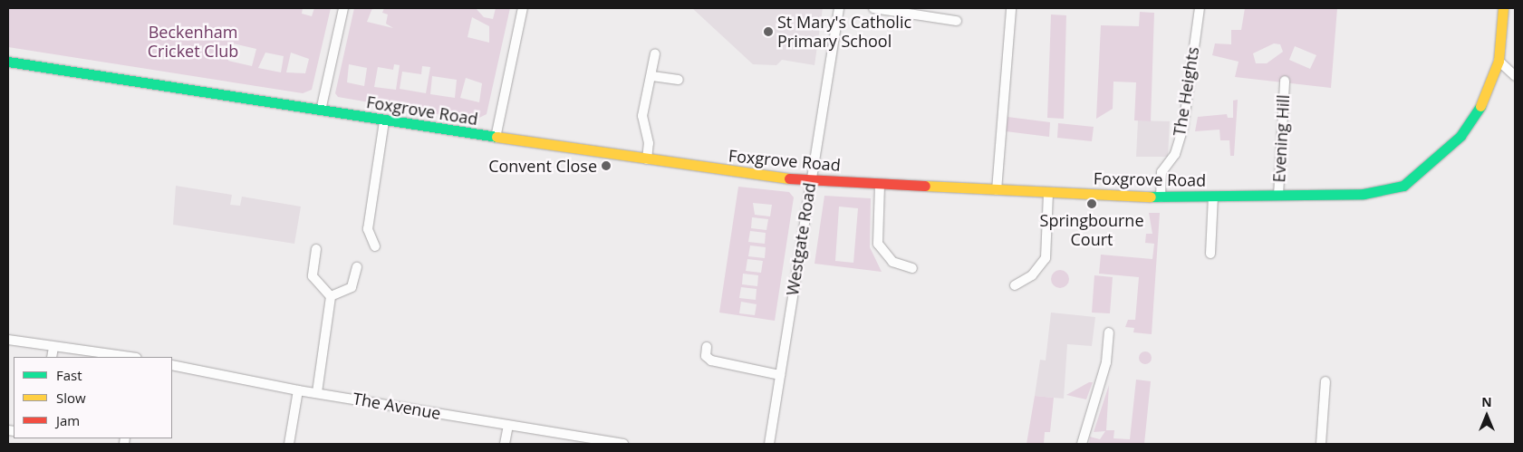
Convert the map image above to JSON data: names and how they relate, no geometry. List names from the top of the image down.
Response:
{
  "streets": {
    "street": [
      "The Heights",
      "Foxgrove Road",
      "Evening Hill",
      "Westgate Road",
      "The Avenue"
    ]
  },
  "crossings": [
    ["The Heights", "Foxgrove Road"],
    ["Foxgrove Road", "Evening Hill"],
    ["Foxgrove Road", "Westgate Road"]
  ],
  "parks": ["Beckenham Cricket Club"],
  "places": ["St Mary's Catholic Primary School", "Convent Close", "Springbourne Court"],
  "legend": ["Fast", "Slow", "Jam"],
  "north": "top"
}
